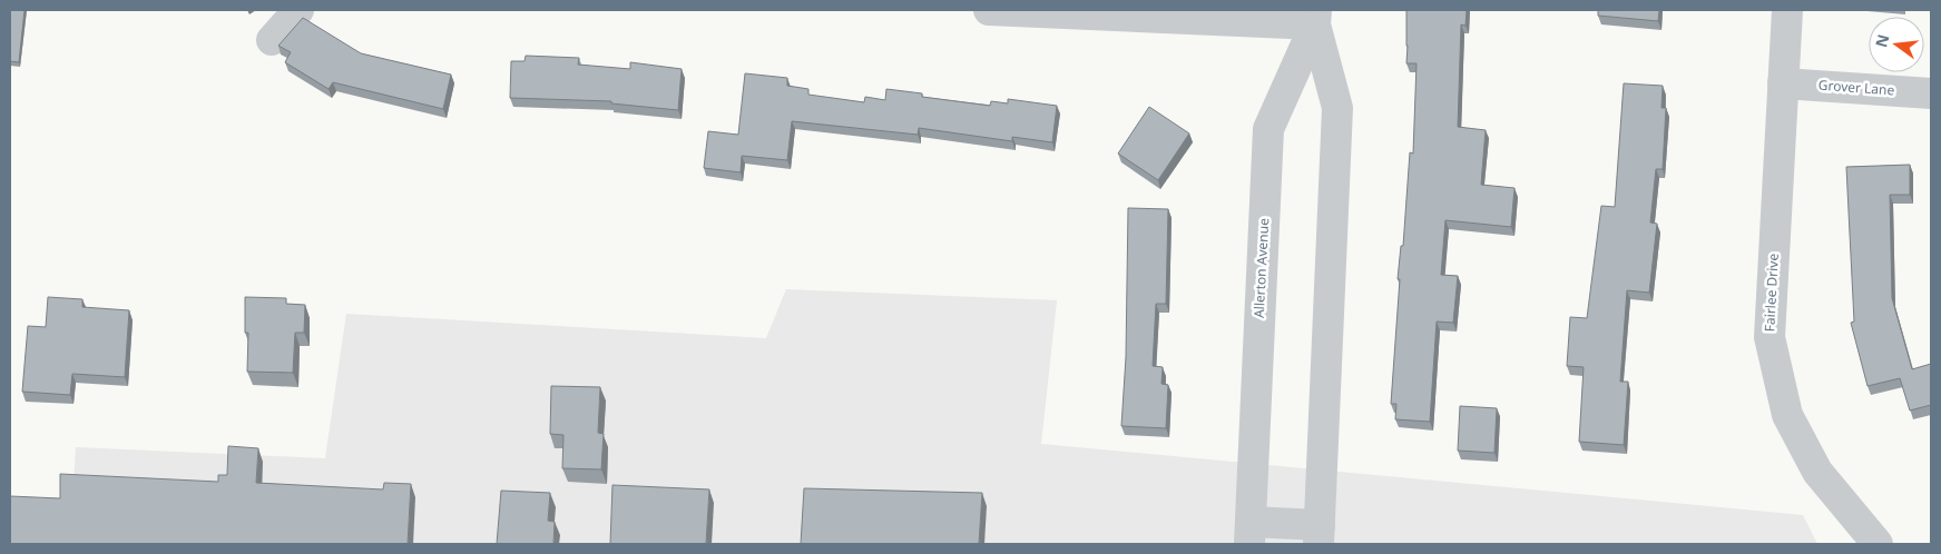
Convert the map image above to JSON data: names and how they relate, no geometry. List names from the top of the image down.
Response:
{
  "streets": {
    "street": ["Grover Lane", "Allerton Avenue", "Fairlee Drive"]
  },
  "crossings": [
    ["Grover Lane", "Fairlee Drive"]
  ],
  "north": "left"
}
